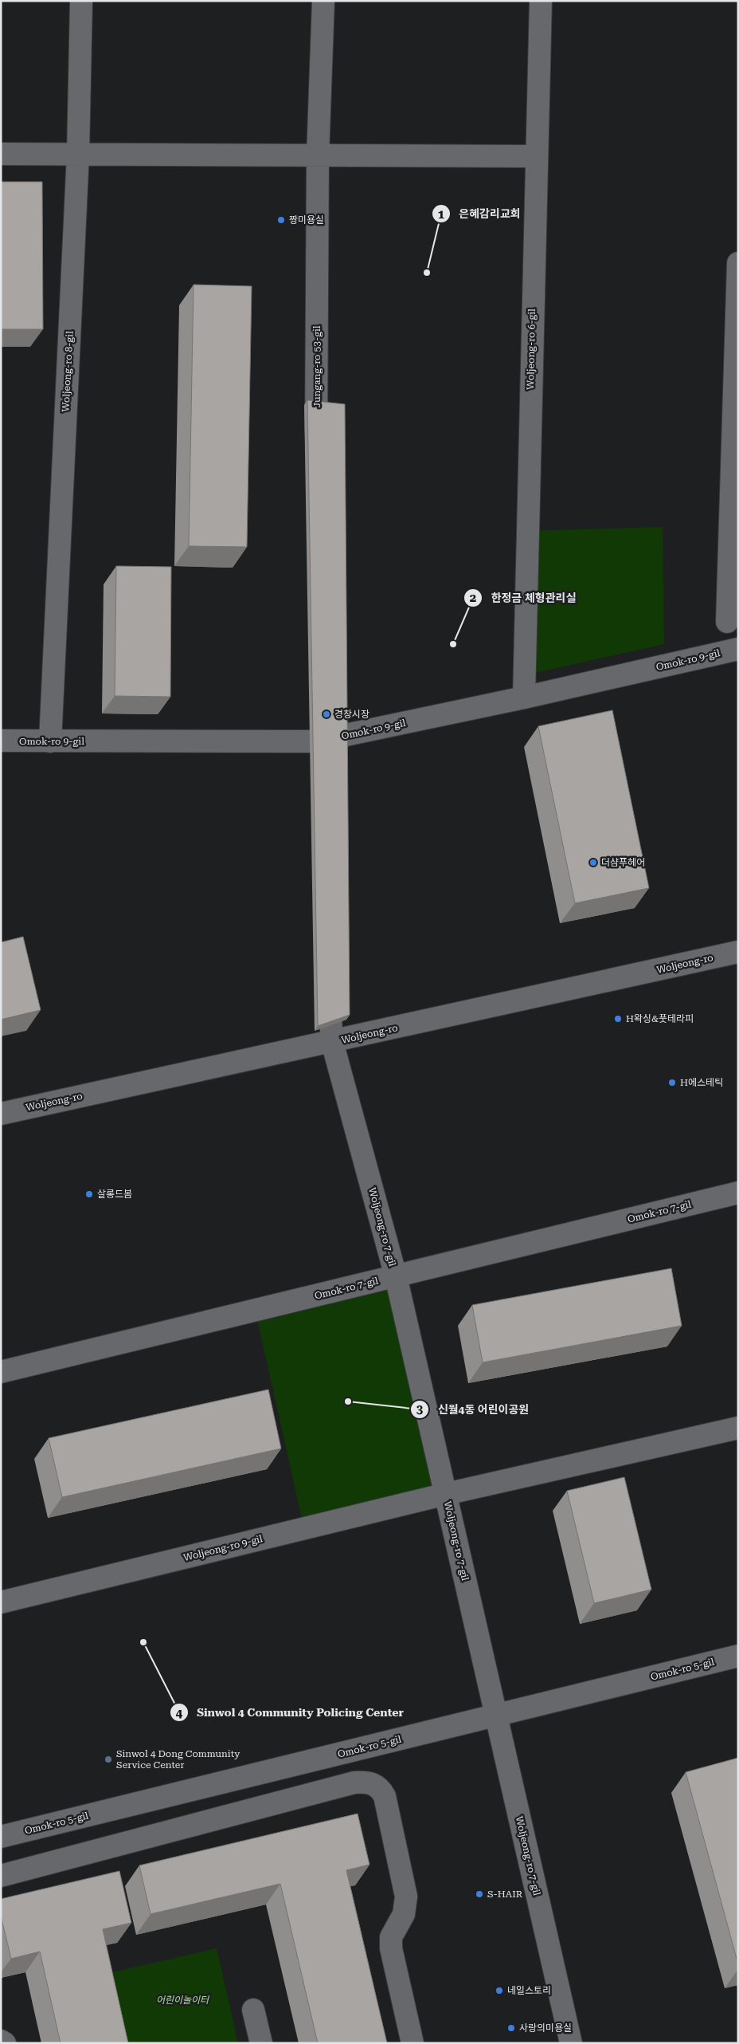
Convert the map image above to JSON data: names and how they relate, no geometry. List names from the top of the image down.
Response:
{
  "streets": {
    "street": [
      "Woljeong-ro 6-gil",
      "Jungang-ro 53-gil",
      "Woljeong-ro 8-gil",
      "Omok-ro 9-gil",
      "Woljeong-ro",
      "Omok-ro 7-gil",
      "Woljeong-ro 7-gil",
      "Woljeong-ro 9-gil",
      "Omok-ro 5-gil"
    ]
  },
  "crossings": [
    ["Woljeong-ro 6-gil", "Omok-ro 9-gil"],
    ["Woljeong-ro 8-gil", "Omok-ro 9-gil"],
    ["Woljeong-ro", "Woljeong-ro 7-gil"],
    ["Omok-ro 7-gil", "Woljeong-ro 7-gil"],
    ["Woljeong-ro 7-gil", "Woljeong-ro 9-gil"],
    ["Woljeong-ro 7-gil", "Omok-ro 5-gil"]
  ],
  "parks": ["어린이놀이터"],
  "places": [
    "짱미용실",
    "은혜감리교회",
    "한정금 체형관리실",
    "경창시장",
    "더샴푸헤어",
    "H왁싱&풋테라피",
    "H에스테틱",
    "살롱드봄",
    "신월4동 어린이공원",
    "Sinwol 4 Community Policing Center",
    "Sinwol 4 Dong Community Service Center",
    "S-HAIR",
    "네일스토리",
    "사랑의미용실"
  ]
}
